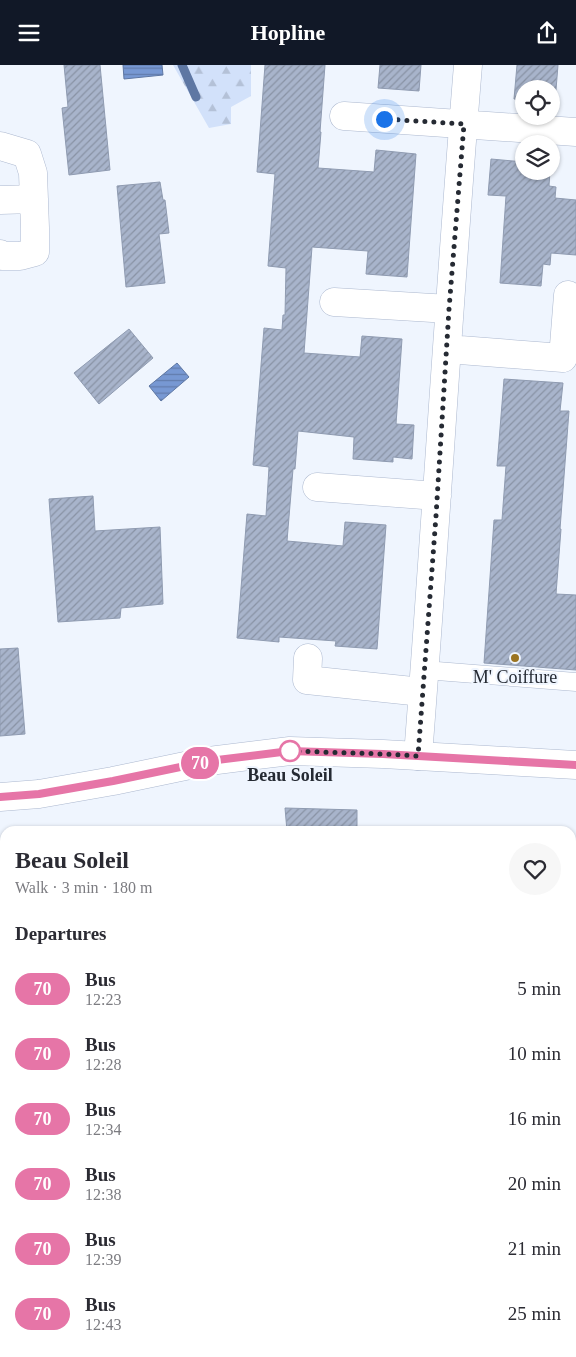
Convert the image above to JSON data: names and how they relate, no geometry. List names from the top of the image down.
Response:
{
  "places": ["M' Coiffure", "Beau Soleil"],
  "lines": ["bus line 70"],
  "page": {
    "header": "Hopline",
    "on_map": "70",
    "heading": [
      ["Beau Soleil", "Walk · 3 min · 180 m"],
      "Departures"
    ],
    "list": [
      {
        "mark": "70",
        "name": "Bus",
        "note": "12:23",
        "value": "5 min"
      },
      {
        "mark": "70",
        "name": "Bus",
        "note": "12:28",
        "value": "10 min"
      },
      {
        "mark": "70",
        "name": "Bus",
        "note": "12:34",
        "value": "16 min"
      },
      {
        "mark": "70",
        "name": "Bus",
        "note": "12:38",
        "value": "20 min"
      },
      {
        "mark": "70",
        "name": "Bus",
        "note": "12:39",
        "value": "21 min"
      },
      {
        "mark": "70",
        "name": "Bus",
        "note": "12:43",
        "value": "25 min"
      }
    ]
  }
}
